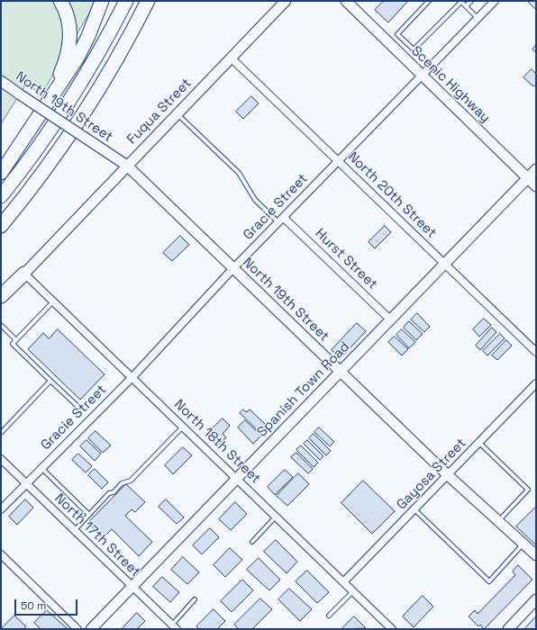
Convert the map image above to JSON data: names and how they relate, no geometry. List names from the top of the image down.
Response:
{
  "streets": {
    "street": [
      "Scenic Highway",
      "North 19th Street",
      "Fuqua Street",
      "North 20th Street",
      "Gracie Street",
      "Hurst Street",
      "Spanish Town Road",
      "North 18th Street",
      "Gayosa Street",
      "North 17th Street"
    ]
  },
  "crossings": [
    ["Scenic Highway", "Gracie Street"],
    ["Scenic Highway", "Spanish Town Road"],
    ["North 19th Street", "Fuqua Street"],
    ["North 19th Street", "Gracie Street"],
    ["North 19th Street", "Spanish Town Road"],
    ["North 19th Street", "Gayosa Street"],
    ["Fuqua Street", "North 20th Street"],
    ["Fuqua Street", "North 18th Street"],
    ["North 20th Street", "Gracie Street"],
    ["North 20th Street", "Spanish Town Road"],
    ["Gracie Street", "Hurst Street"],
    ["Gracie Street", "North 18th Street"],
    ["Gracie Street", "North 17th Street"],
    ["Hurst Street", "Spanish Town Road"],
    ["Spanish Town Road", "North 18th Street"],
    ["Spanish Town Road", "North 17th Street"],
    ["North 18th Street", "Gayosa Street"]
  ],
  "scale_bar": "50 m"
}
